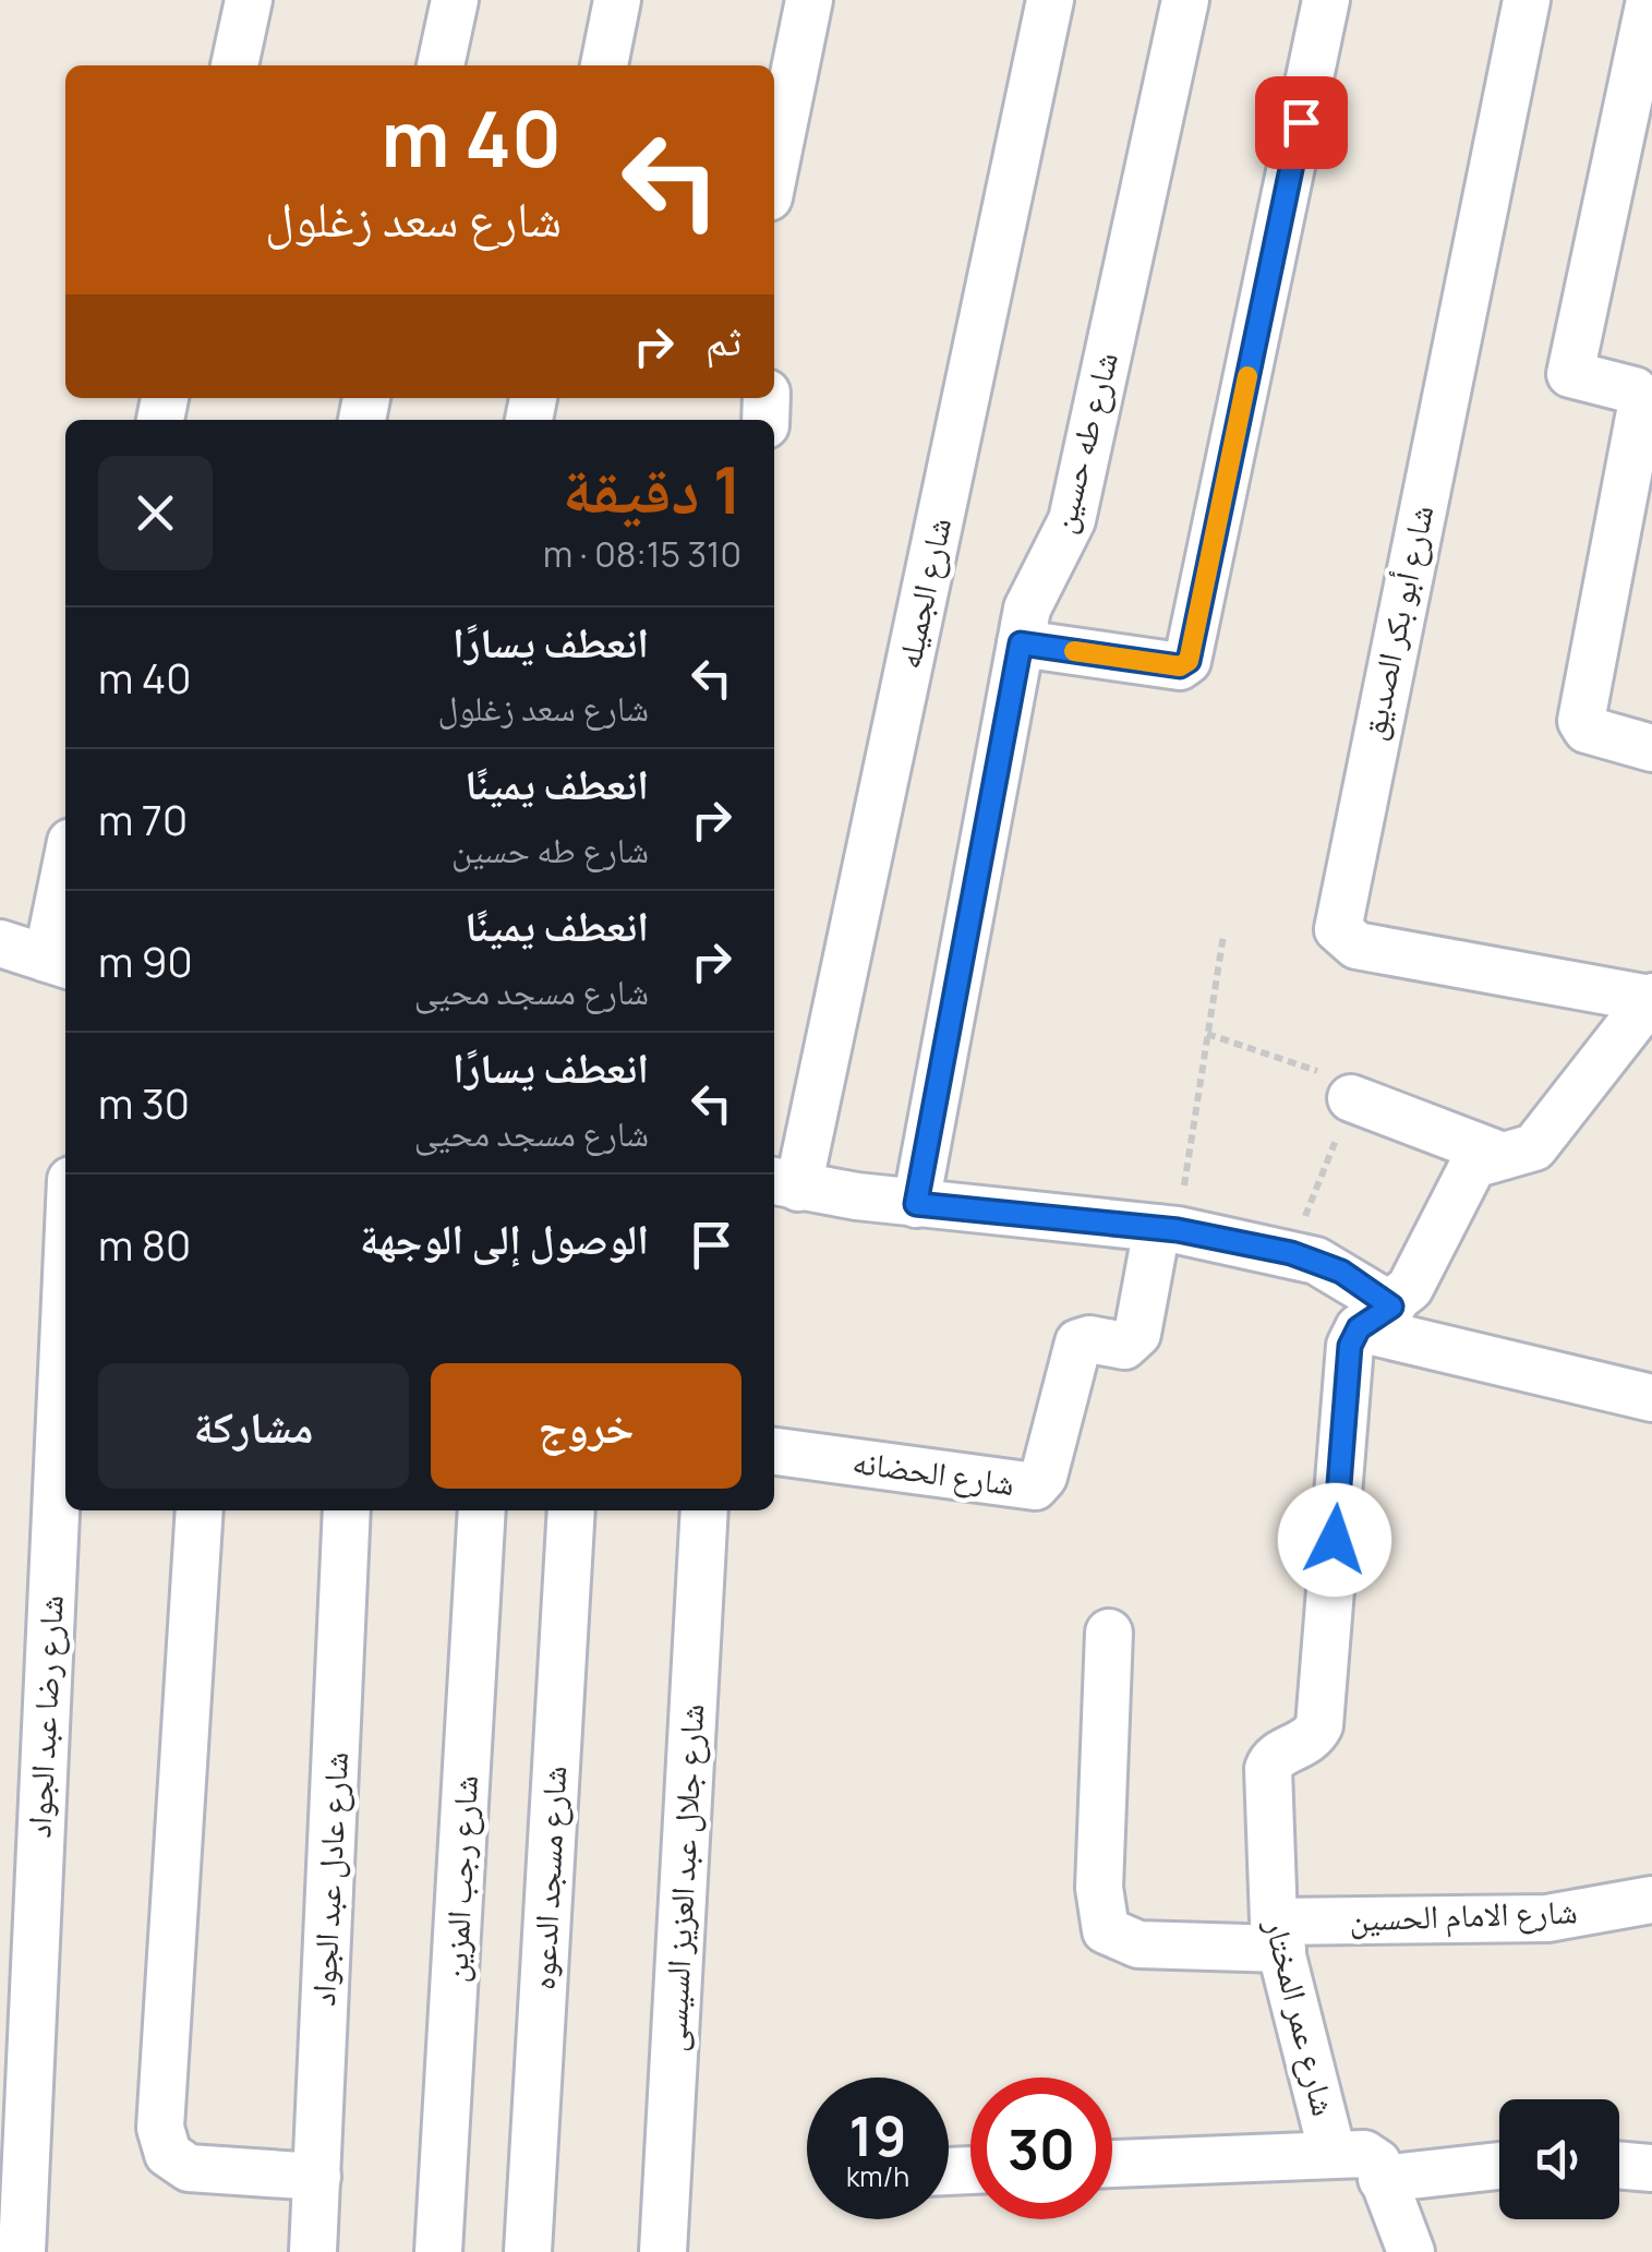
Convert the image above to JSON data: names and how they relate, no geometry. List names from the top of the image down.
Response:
{
  "streets": {
    "street": [
      "شارع طه حسين",
      "شارع الجميله",
      "شارع أبو بكر الصديق",
      "شارع الحضانه",
      "شارع رضا عبد الجواد",
      "شارع مسجد الدعوه",
      "شارع جلال عبد العزيز السيسى",
      "شارع عادل عبد الجواد",
      "شارع رجب المزين",
      "شارع الامام الحسين",
      "شارع عمر المختار"
    ]
  },
  "crossings": [
    ["شارع أبو بكر الصديق", "شارع عمر المختار"],
    ["شارع الامام الحسين", "شارع عمر المختار"]
  ],
  "page": {
    "turn": ["40 m", "شارع سعد زغلول"],
    "then": "ثم",
    "heading": ["1 دقيقة", "310 m · 08:15"],
    "list": [
      {
        "name": "انعطف يسارًا",
        "note": "شارع سعد زغلول",
        "value": "40 m"
      },
      {
        "name": "انعطف يمينًا",
        "note": "شارع طه حسين",
        "value": "70 m"
      },
      {
        "name": "انعطف يمينًا",
        "note": "شارع مسجد محيى",
        "value": "90 m"
      },
      {
        "name": "انعطف يسارًا",
        "note": "شارع مسجد محيى",
        "value": "30 m"
      },
      {
        "name": "الوصول إلى الوجهة",
        "value": "80 m"
      }
    ],
    "buttons": ["خروج", "مشاركة"],
    "speed": "19 km/h",
    "limit": "30"
  }
}
